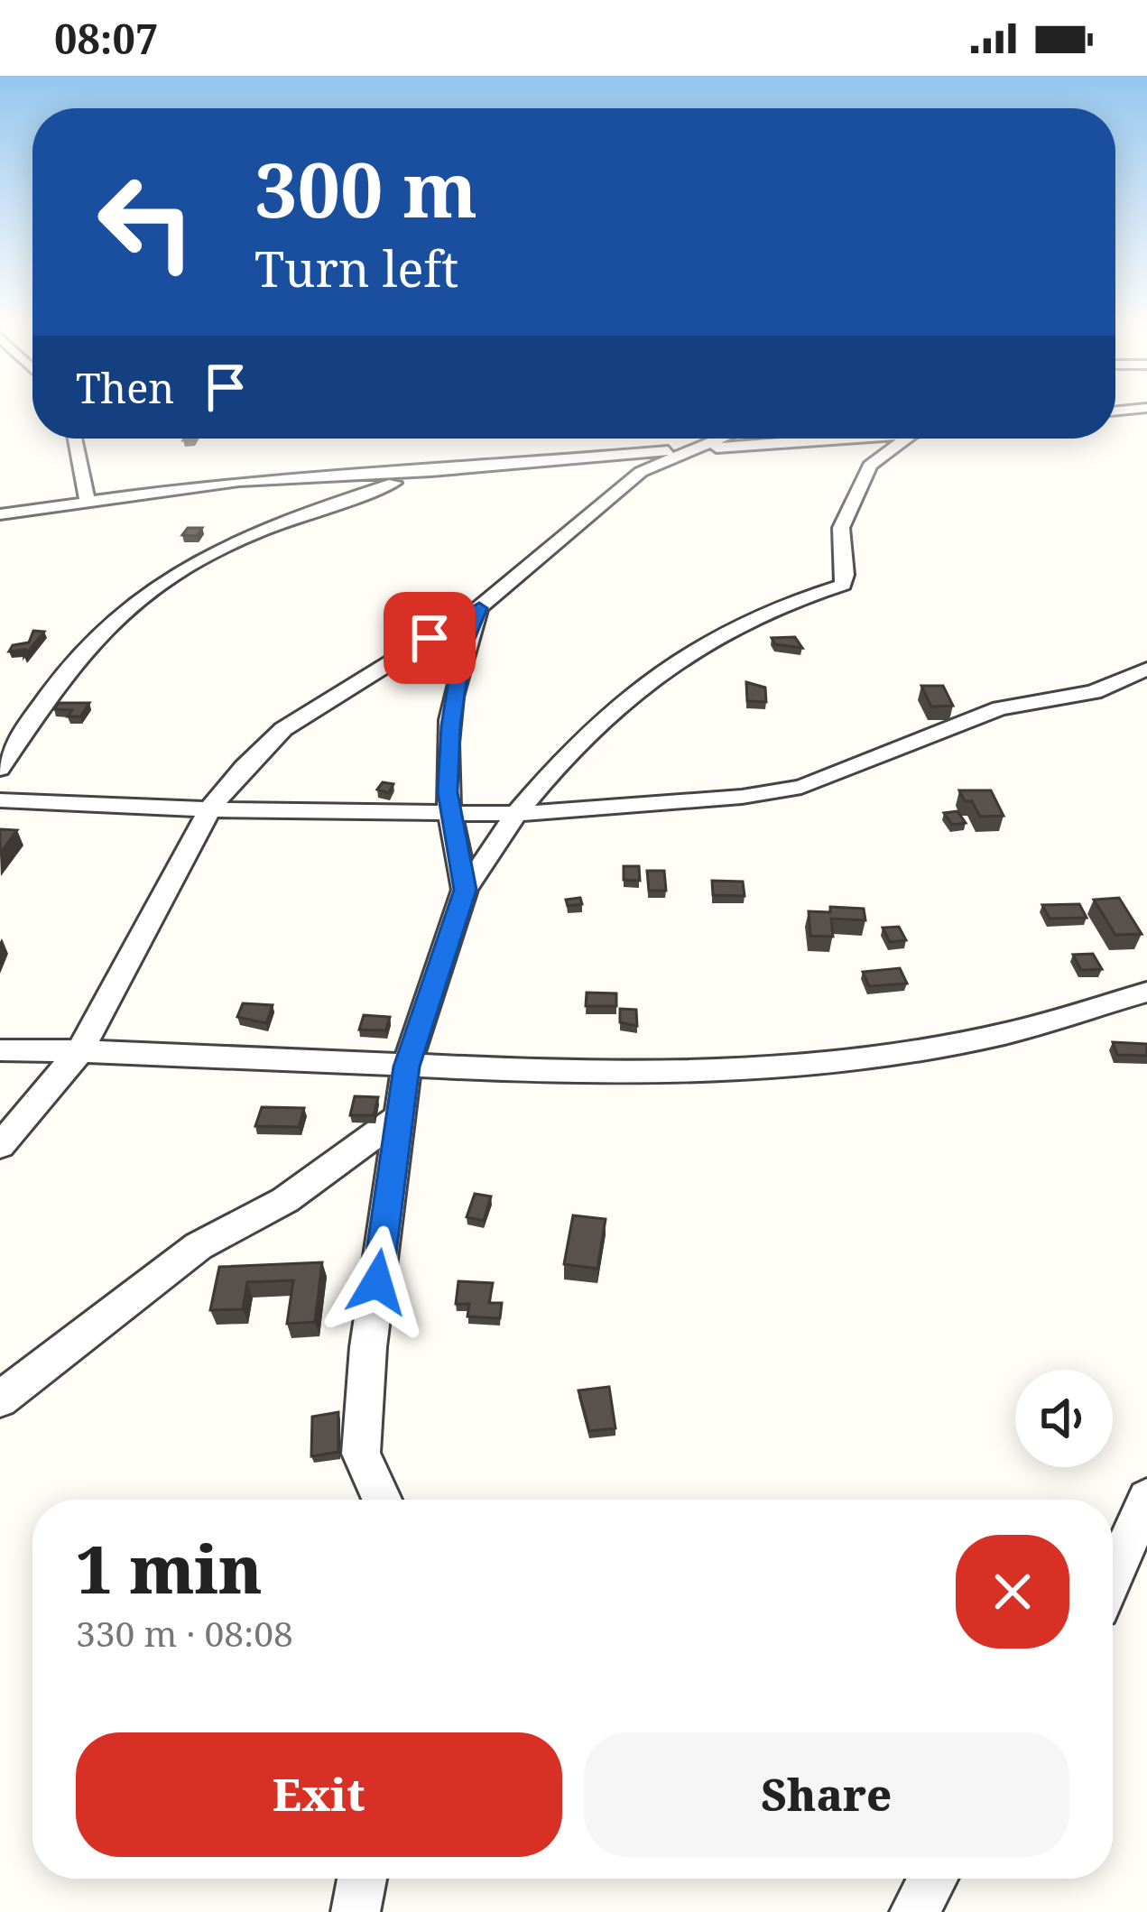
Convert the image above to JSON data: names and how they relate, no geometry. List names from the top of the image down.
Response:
{
  "page": {
    "status": "08:07",
    "turn": ["300 m", "Turn left"],
    "then": "Then",
    "heading": ["1 min", "330 m · 08:08"],
    "buttons": ["Exit", "Share"]
  }
}
